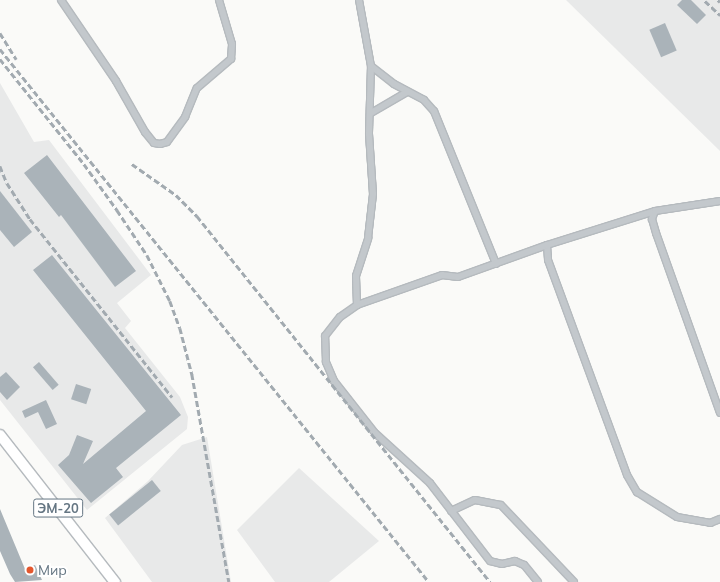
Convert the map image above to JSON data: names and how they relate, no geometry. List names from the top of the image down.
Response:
{
  "streets": {
    "main road": ["ЭМ-20"]
  },
  "places": ["Мир"]
}
